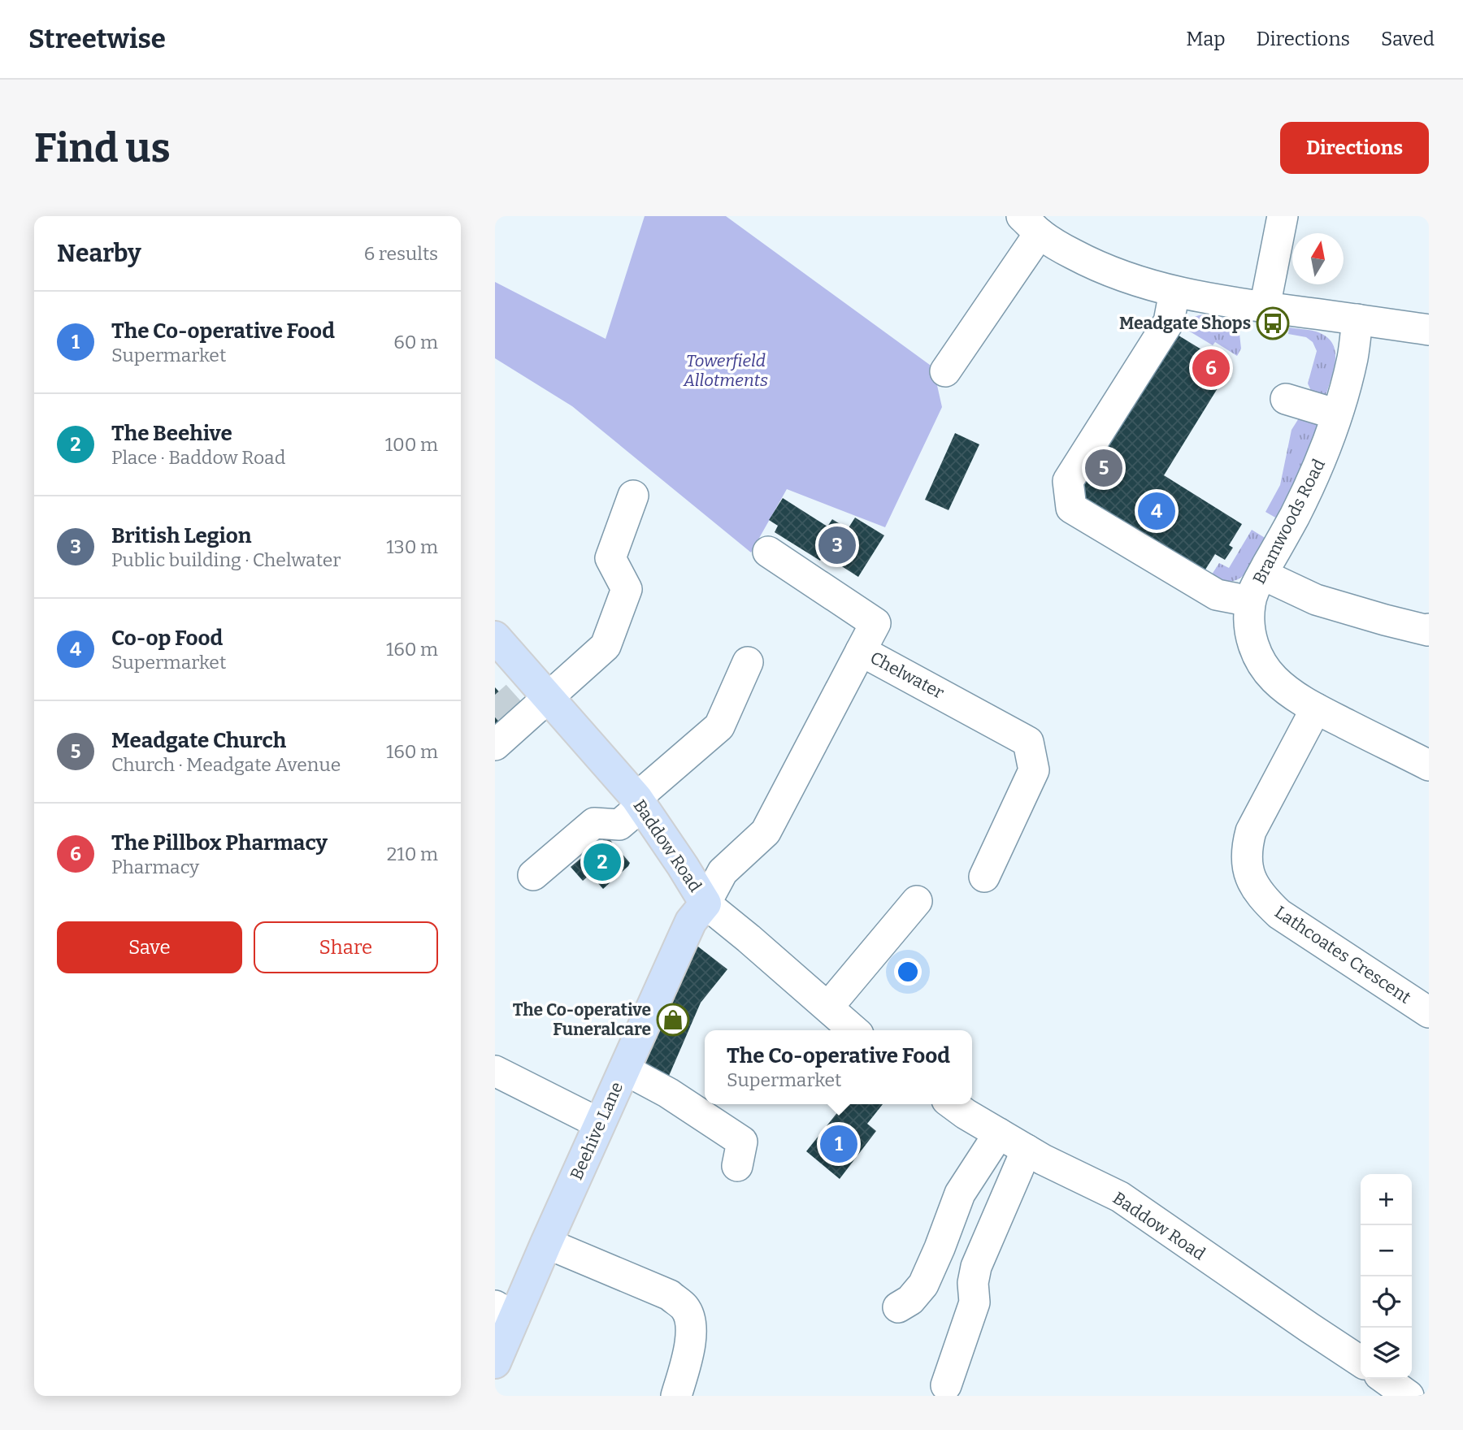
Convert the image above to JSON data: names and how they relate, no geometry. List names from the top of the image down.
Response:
{
  "streets": {
    "main road": ["Baddow Road", "Beehive Lane"],
    "street": ["Bramwoods Road", "Chelwater", "Lathcoates Crescent"]
  },
  "crossings": [
    ["Bramwoods Road", "Lathcoates Crescent"],
    ["Chelwater", "Baddow Road"],
    ["Chelwater", "Beehive Lane"],
    ["Baddow Road", "Beehive Lane"]
  ],
  "parks": ["Towerfield Allotments"],
  "places": {
    "bus stop": ["Meadgate Shops"],
    "shop": ["The Co-operative Funeralcare"]
  },
  "north": "top",
  "page": {
    "header": "Streetwise",
    "nav": ["Map", "Directions", "Saved"],
    "buttons": [
      "Directions",
      ["Save", "Share"]
    ],
    "title": "Find us",
    "heading": ["Nearby", "6 results"],
    "list": [
      {
        "mark": "1",
        "name": "The Co-operative Food",
        "note": "Supermarket",
        "value": "60 m"
      },
      {
        "mark": "2",
        "name": "The Beehive",
        "note": "Place · Baddow Road",
        "value": "100 m"
      },
      {
        "mark": "3",
        "name": "British Legion",
        "note": "Public building · Chelwater",
        "value": "130 m"
      },
      {
        "mark": "4",
        "name": "Co-op Food",
        "note": "Supermarket",
        "value": "160 m"
      },
      {
        "mark": "5",
        "name": "Meadgate Church",
        "note": "Church · Meadgate Avenue",
        "value": "160 m"
      },
      {
        "mark": "6",
        "name": "The Pillbox Pharmacy",
        "note": "Pharmacy",
        "value": "210 m"
      }
    ],
    "pins": [
      "6",
      "5",
      "4",
      "3",
      "2",
      "1"
    ],
    "popup": ["The Co-operative Food", "Supermarket"],
    "map_buttons": ["+", "−"]
  }
}
